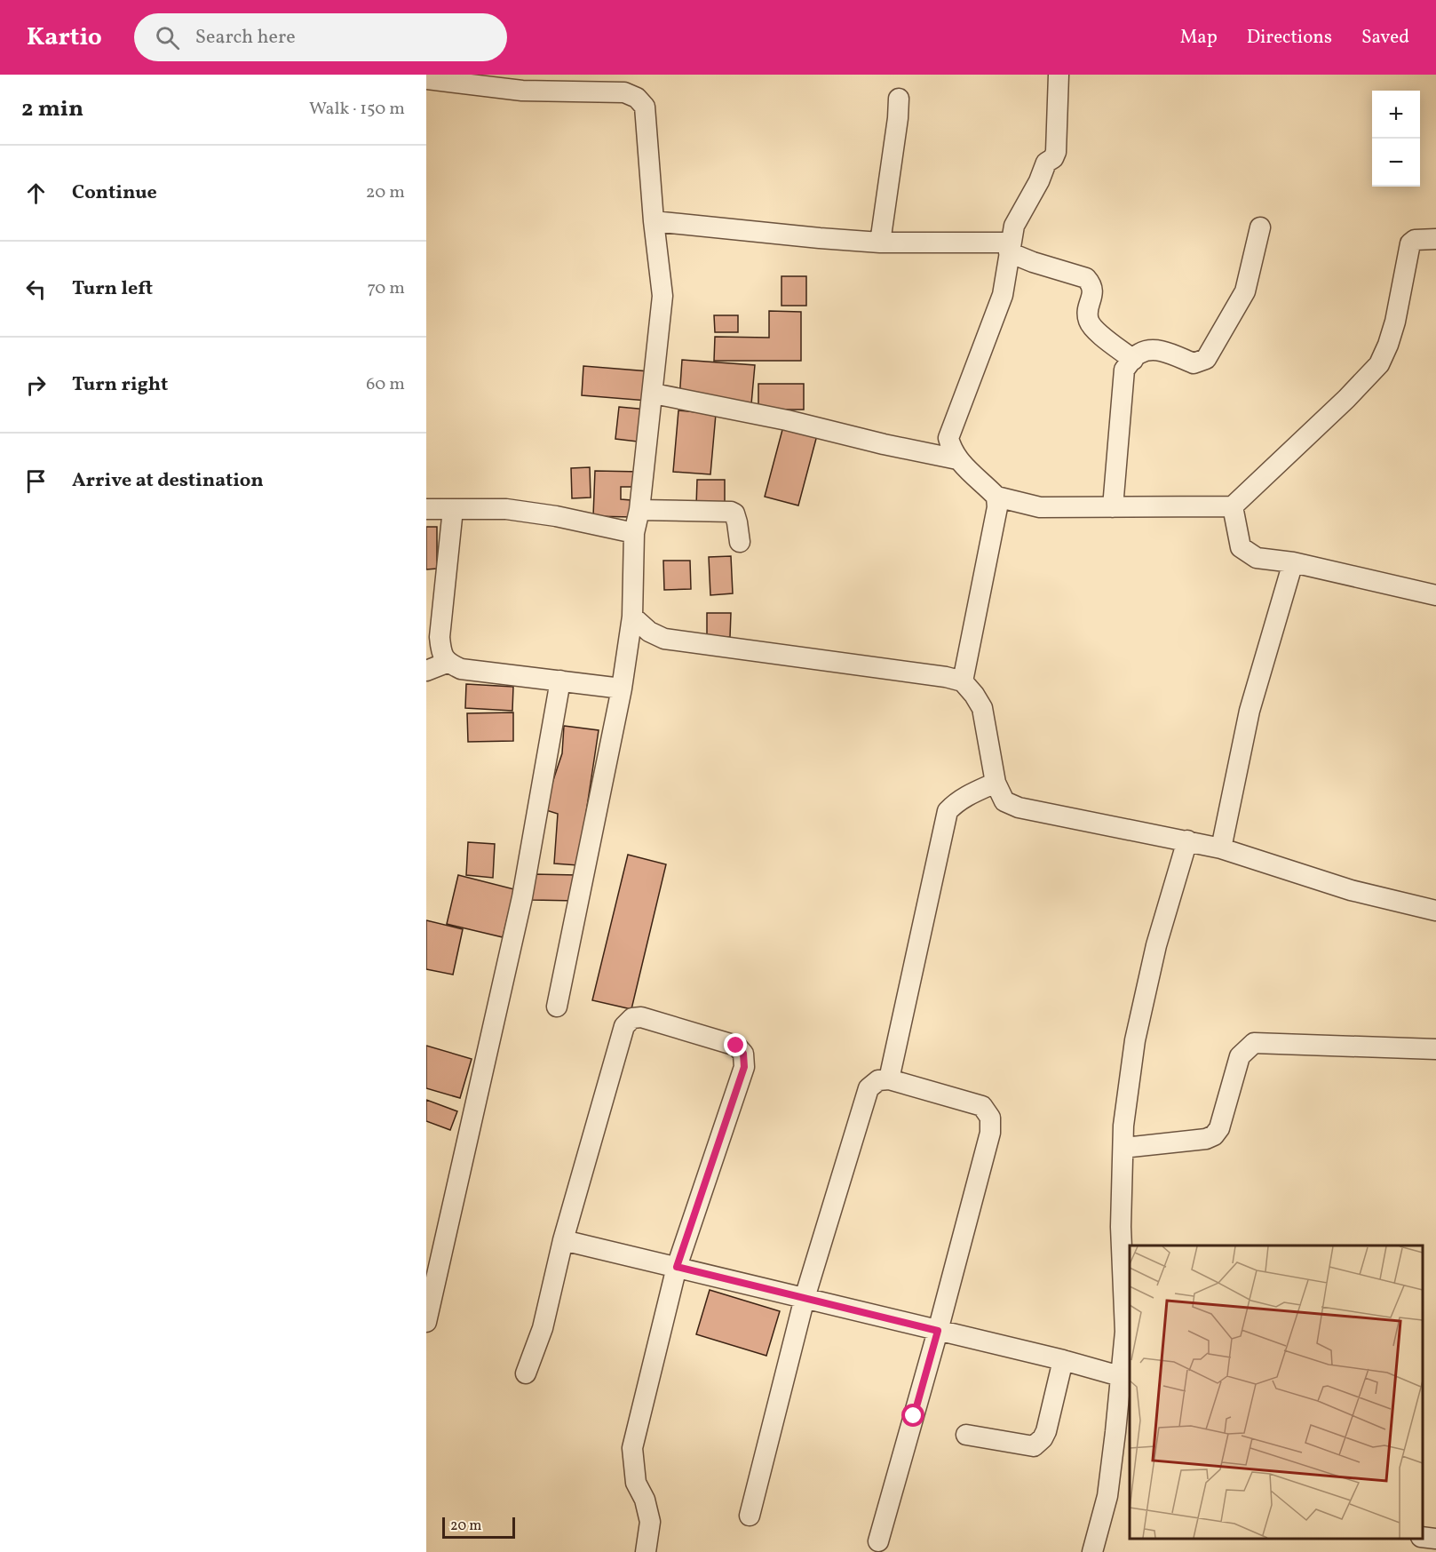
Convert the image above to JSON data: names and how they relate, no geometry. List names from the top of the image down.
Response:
{
  "scale_bar": "20 m",
  "page": {
    "header": "Kartio",
    "search": "Search here",
    "nav": ["Map", "Directions", "Saved"],
    "heading": ["2 min", "Walk · 150 m"],
    "map_buttons": ["+", "−"],
    "list": [
      ["Continue", "20 m"],
      ["Turn left", "70 m"],
      ["Turn right", "60 m"],
      "Arrive at destination"
    ],
    "scale": "20 m"
  }
}
